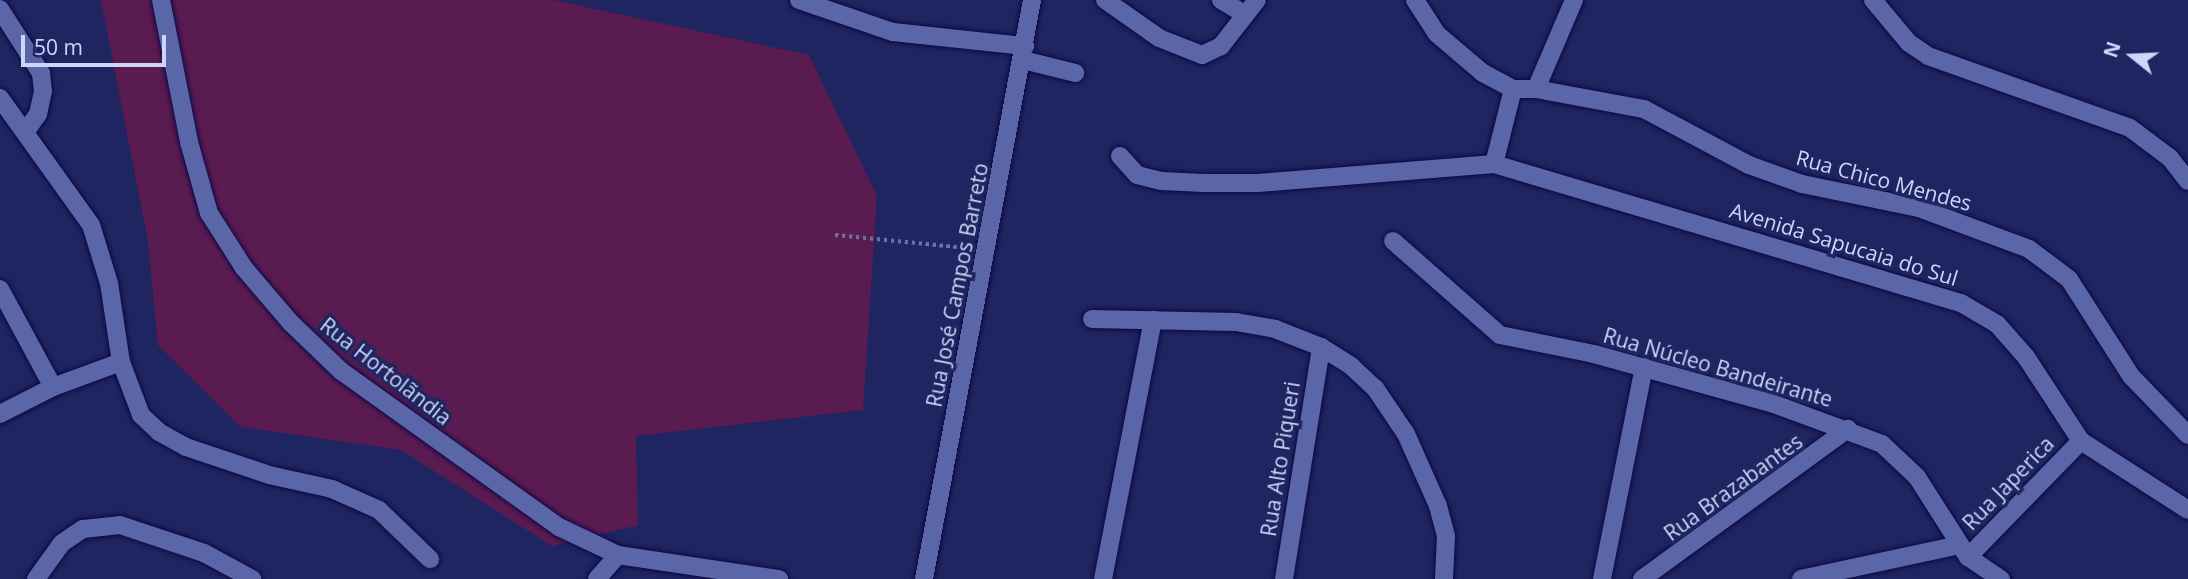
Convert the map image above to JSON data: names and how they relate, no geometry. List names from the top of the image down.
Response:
{
  "streets": {
    "street": [
      "Rua Chico Mendes",
      "Avenida Sapucaia do Sul",
      "Rua José Campos Barreto",
      "Rua Núcleo Bandeirante",
      "Rua Hortolãndia",
      "Rua Alto Piqueri",
      "Rua Japerica",
      "Rua Brazabantes"
    ]
  },
  "crossings": [
    ["Avenida Sapucaia do Sul", "Rua Japerica"],
    ["Rua Núcleo Bandeirante", "Rua Japerica"],
    ["Rua Núcleo Bandeirante", "Rua Brazabantes"]
  ],
  "scale_bar": "50 m",
  "north": "left"
}
